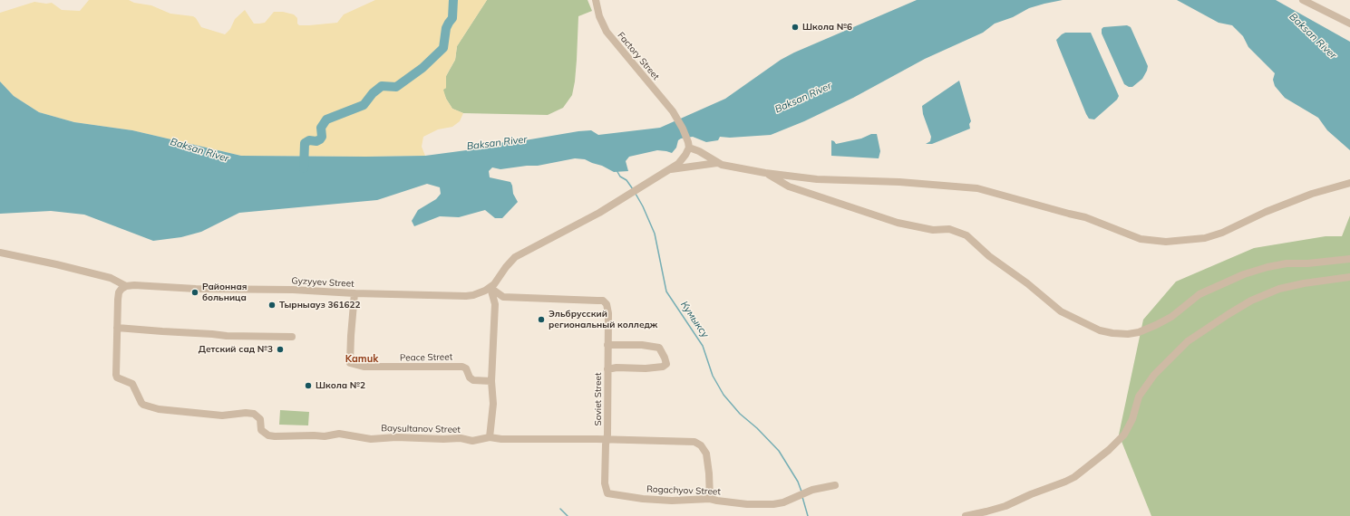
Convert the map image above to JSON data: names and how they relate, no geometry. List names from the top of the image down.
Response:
{
  "streets": {
    "street": [
      "Factory Street",
      "Gyzyyev Street",
      "Peace Street",
      "Soviet Street",
      "Baysultanov Street",
      "Rogachyov Street"
    ]
  },
  "crossings": [
    ["Gyzyyev Street", "Peace Street"],
    ["Gyzyyev Street", "Soviet Street"],
    ["Soviet Street", "Baysultanov Street"],
    ["Soviet Street", "Rogachyov Street"],
    ["Baysultanov Street", "Rogachyov Street"]
  ],
  "districts": ["Kamuk"],
  "water": ["Baksan River", "Кумыксу"],
  "places": [
    "Школа №6",
    "Районная больница",
    "Тырныауз 361622",
    "Эльбрусский региональный колледж",
    "Детский сад №3",
    "Школа №2"
  ]
}
